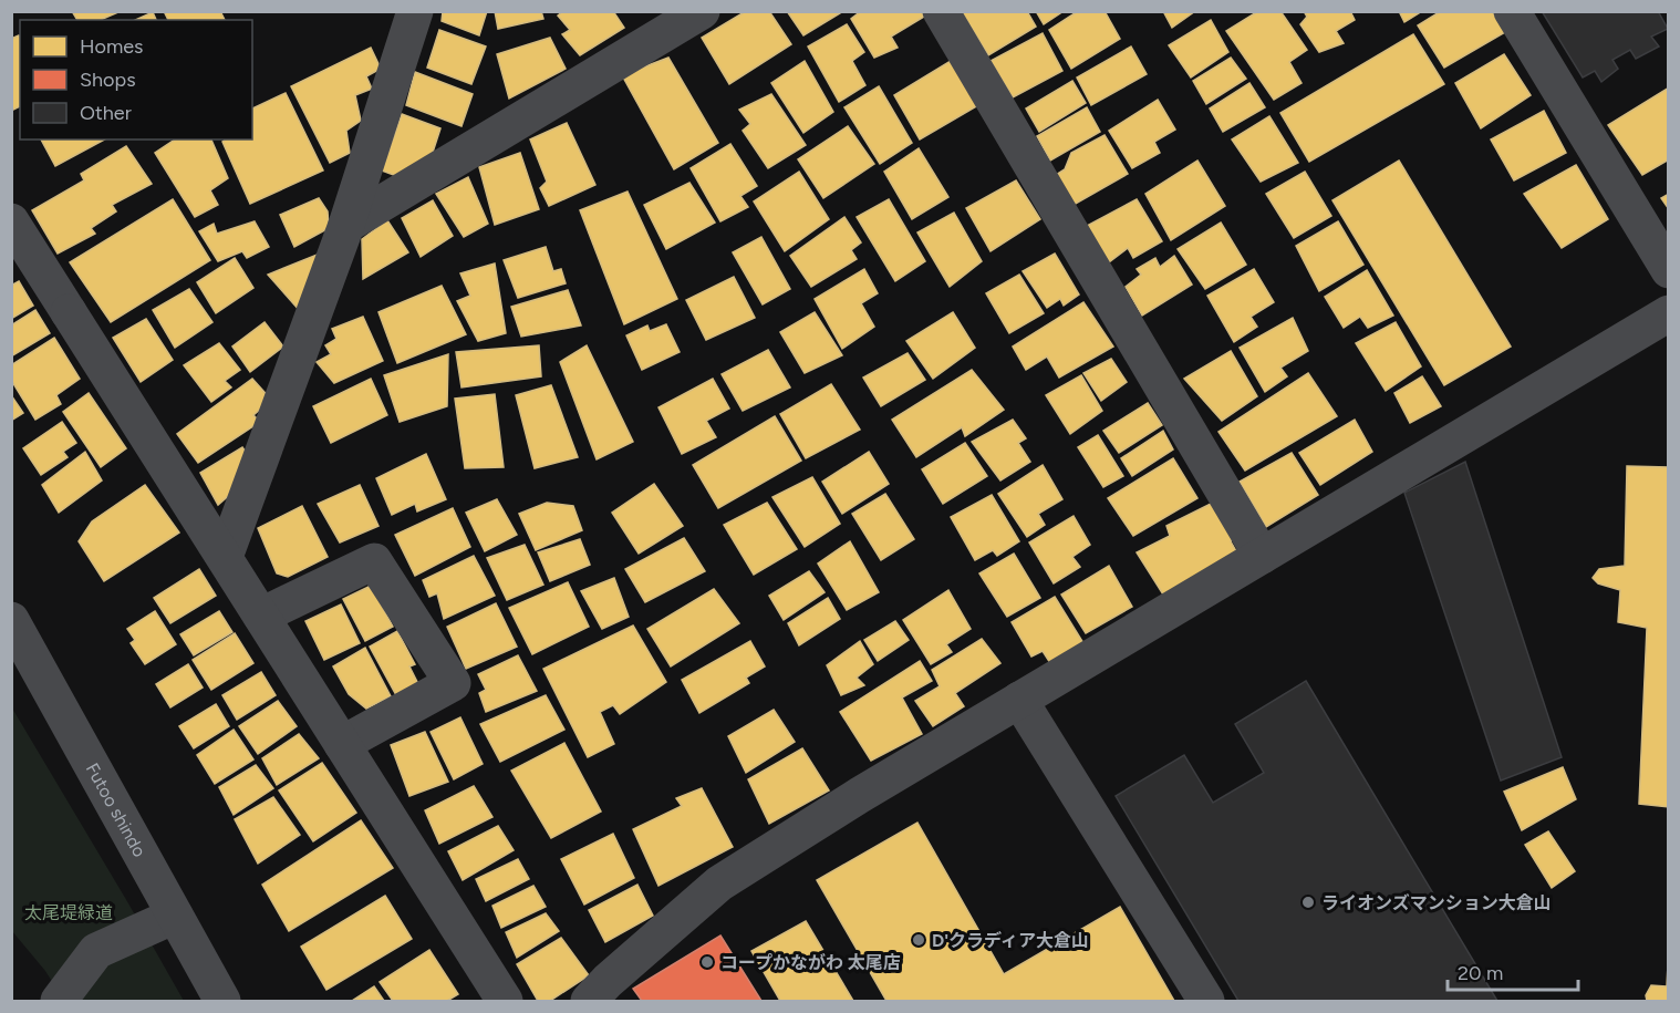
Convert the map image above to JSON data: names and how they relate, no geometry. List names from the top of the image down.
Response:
{
  "streets": {
    "street": ["Futoo shindo"]
  },
  "parks": ["太尾堤緑道"],
  "places": ["ライオンズマンション大倉山", "D'クラディア大倉山", "コープかながわ 太尾店"],
  "legend": ["Homes", "Shops", "Other"],
  "scale_bar": "20 m"
}
